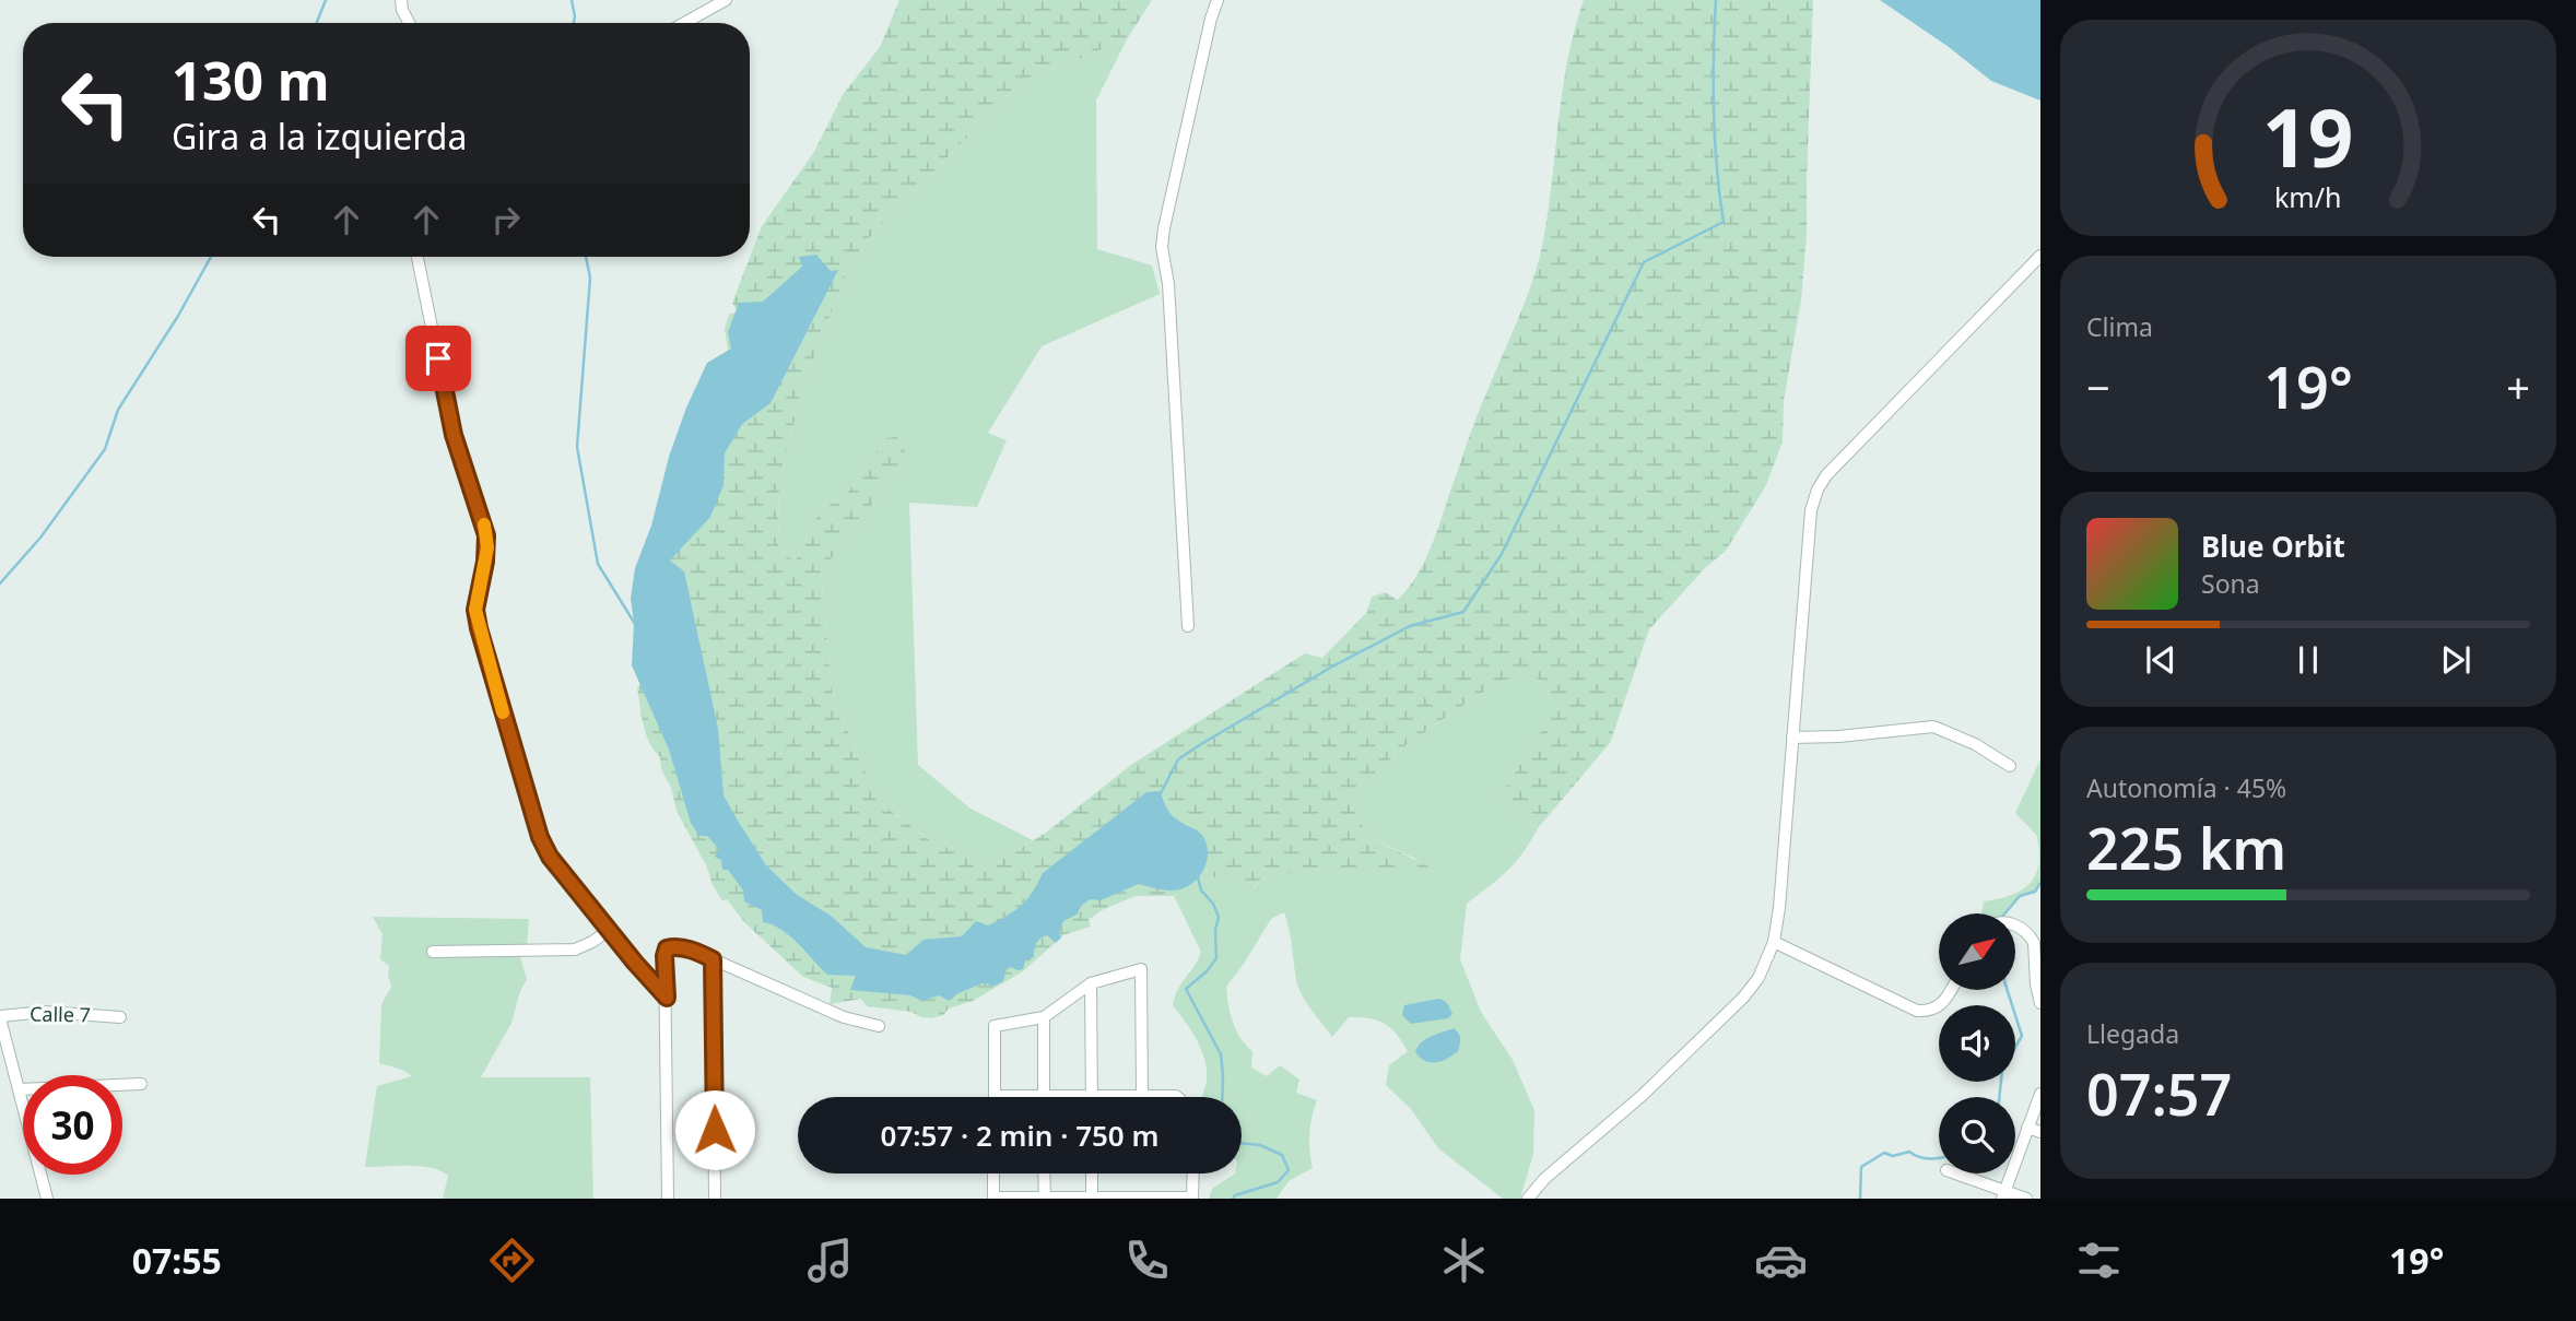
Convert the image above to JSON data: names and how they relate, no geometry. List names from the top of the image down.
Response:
{
  "streets": {
    "street": ["Calle 7"]
  },
  "north": "top right",
  "page": {
    "turn": ["130 m", "Gira a la izquierda"],
    "tile": [
      "Clima",
      ["Autonomía · 45%", "225 km"],
      ["Llegada", "07:57"]
    ],
    "heat": ["−", "19°", "+"],
    "song": ["Blue Orbit", "Sona"],
    "limit": "30",
    "trip": "07:57 · 2 min · 750 m",
    "tabs": ["07:55", "19°"],
    "gauge": ["19", "km/h"]
  }
}
